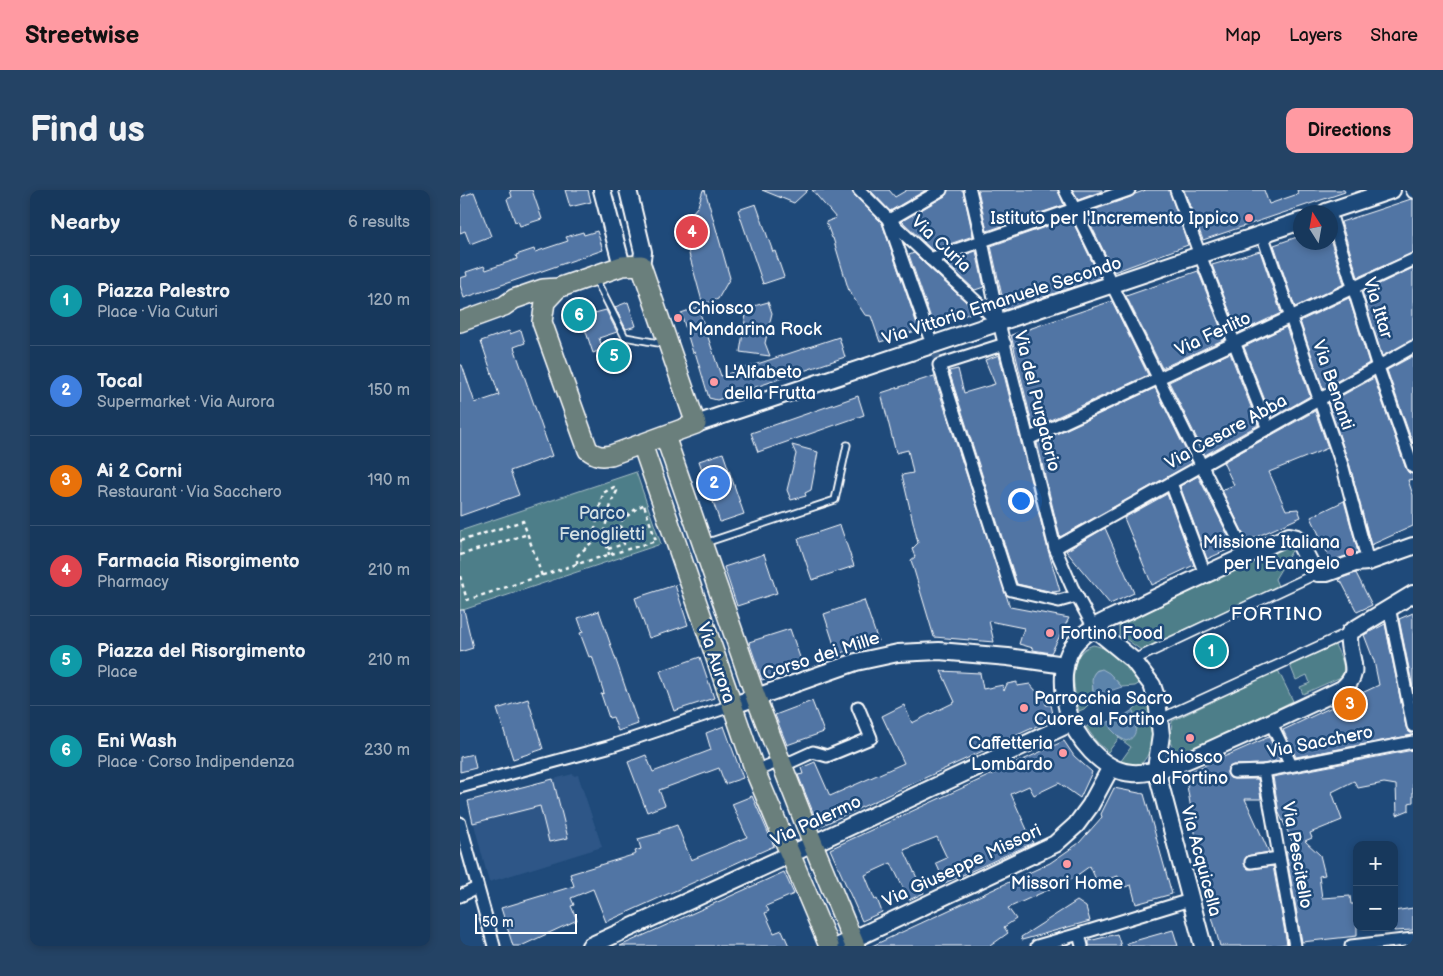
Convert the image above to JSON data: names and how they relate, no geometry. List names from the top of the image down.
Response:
{
  "streets": {
    "main road": [
      "Via Vittorio Emanuele Secondo",
      "Corso dei Mille",
      "Via Aurora",
      "Via Palermo",
      "Via Acquicella",
      "Via Giuseppe Missori"
    ],
    "street": [
      "Via Curia",
      "Via Ittar",
      "Via Ferlito",
      "Via Benanti",
      "Via del Purgatorio",
      "Via Cesare Abba",
      "Via Sacchero",
      "Via Pescitello"
    ]
  },
  "crossings": [
    ["Via Curia", "Via Vittorio Emanuele Secondo"],
    ["Via Curia", "Via del Purgatorio"],
    ["Via Vittorio Emanuele Secondo", "Via Benanti"],
    ["Via Vittorio Emanuele Secondo", "Via del Purgatorio"],
    ["Via Ittar", "Via Ferlito"],
    ["Via Ittar", "Via Cesare Abba"],
    ["Via Ferlito", "Via Benanti"],
    ["Via Ferlito", "Via del Purgatorio"],
    ["Via Benanti", "Via Cesare Abba"],
    ["Via del Purgatorio", "Via Cesare Abba"],
    ["Corso dei Mille", "Via Aurora"],
    ["Via Aurora", "Via Palermo"],
    ["Via Aurora", "Via Giuseppe Missori"],
    ["Via Sacchero", "Via Pescitello"]
  ],
  "districts": ["FORTINO"],
  "parks": ["Parco Fenoglietti"],
  "places": [
    "Istituto per l'Incremento Ippico",
    "Chiosco Mandarina Rock",
    "L'Alfabeto della Frutta",
    "Missione Italiana per l'Evangelo",
    "Fortino Food",
    "Parrocchia Sacro Cuore al Fortino",
    "Chiosco al Fortino",
    "Caffetteria Lombardo",
    "Missori Home"
  ],
  "scale_bar": "50 m",
  "north": "top",
  "page": {
    "header": "Streetwise",
    "nav": ["Map", "Layers", "Share"],
    "buttons": "Directions",
    "title": "Find us",
    "heading": ["Nearby", "6 results"],
    "pins": [
      "4",
      "6",
      "5",
      "2",
      "1",
      "3"
    ],
    "list": [
      {
        "mark": "1",
        "name": "Piazza Palestro",
        "note": "Place · Via Cuturi",
        "value": "120 m"
      },
      {
        "mark": "2",
        "name": "Tocal",
        "note": "Supermarket · Via Aurora",
        "value": "150 m"
      },
      {
        "mark": "3",
        "name": "Ai 2 Corni",
        "note": "Restaurant · Via Sacchero",
        "value": "190 m"
      },
      {
        "mark": "4",
        "name": "Farmacia Risorgimento",
        "note": "Pharmacy",
        "value": "210 m"
      },
      {
        "mark": "5",
        "name": "Piazza del Risorgimento",
        "note": "Place",
        "value": "210 m"
      },
      {
        "mark": "6",
        "name": "Eni Wash",
        "note": "Place · Corso Indipendenza",
        "value": "230 m"
      }
    ],
    "map_buttons": ["+", "−"],
    "scale": "50 m"
  }
}
